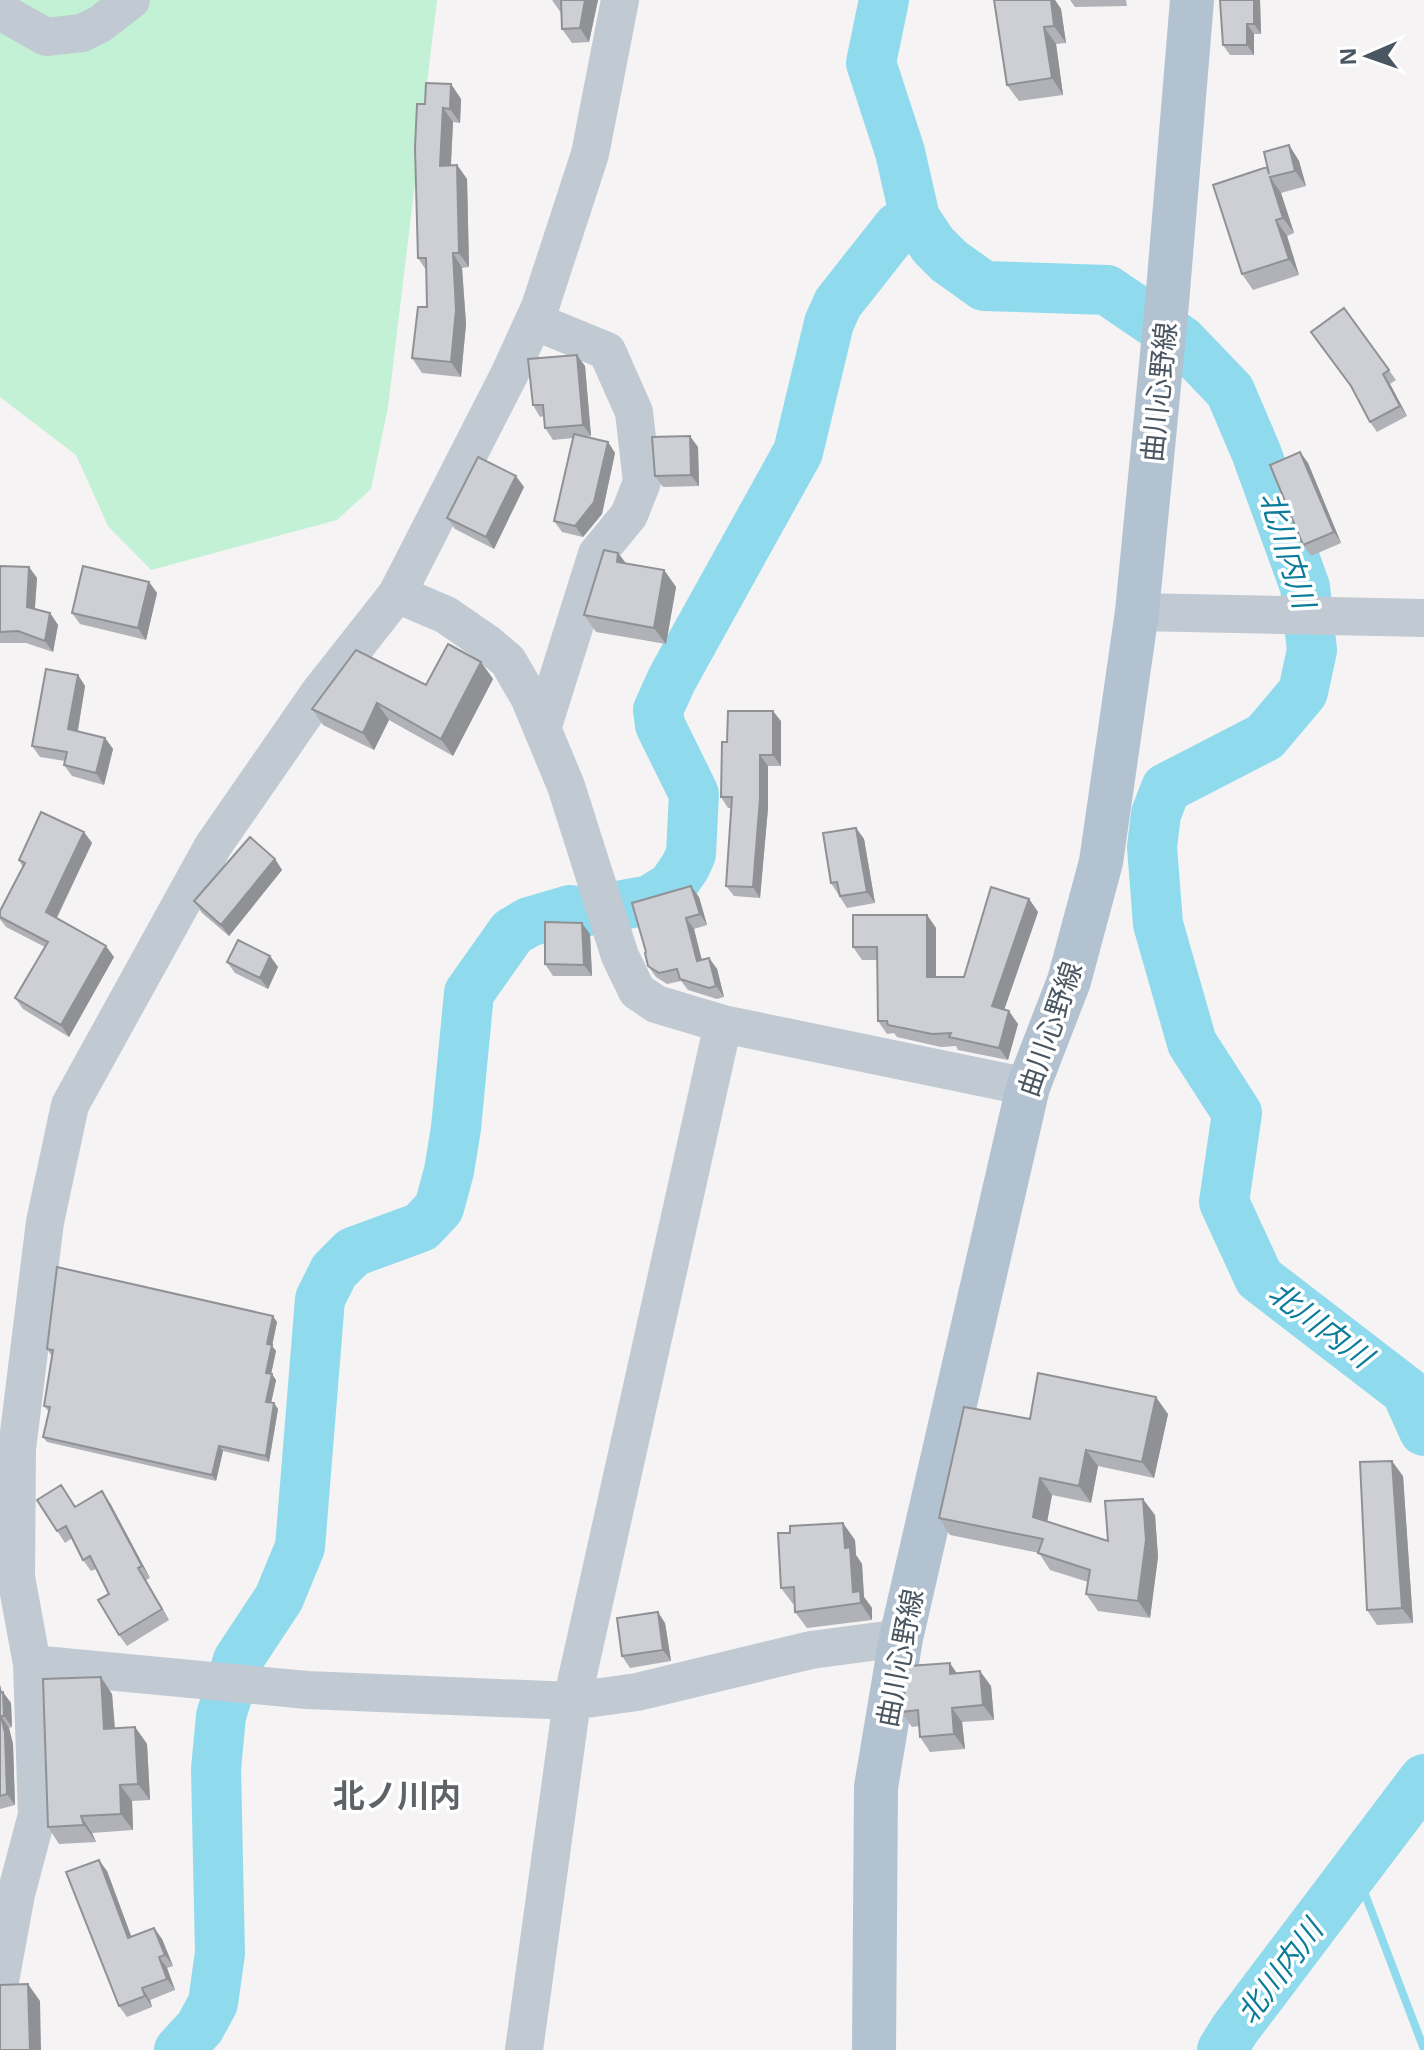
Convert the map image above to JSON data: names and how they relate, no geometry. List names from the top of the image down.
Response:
{
  "streets": {
    "main road": ["曲川心野線"]
  },
  "districts": ["北ノ川内"],
  "water": ["北川内川"],
  "north": "left"
}
